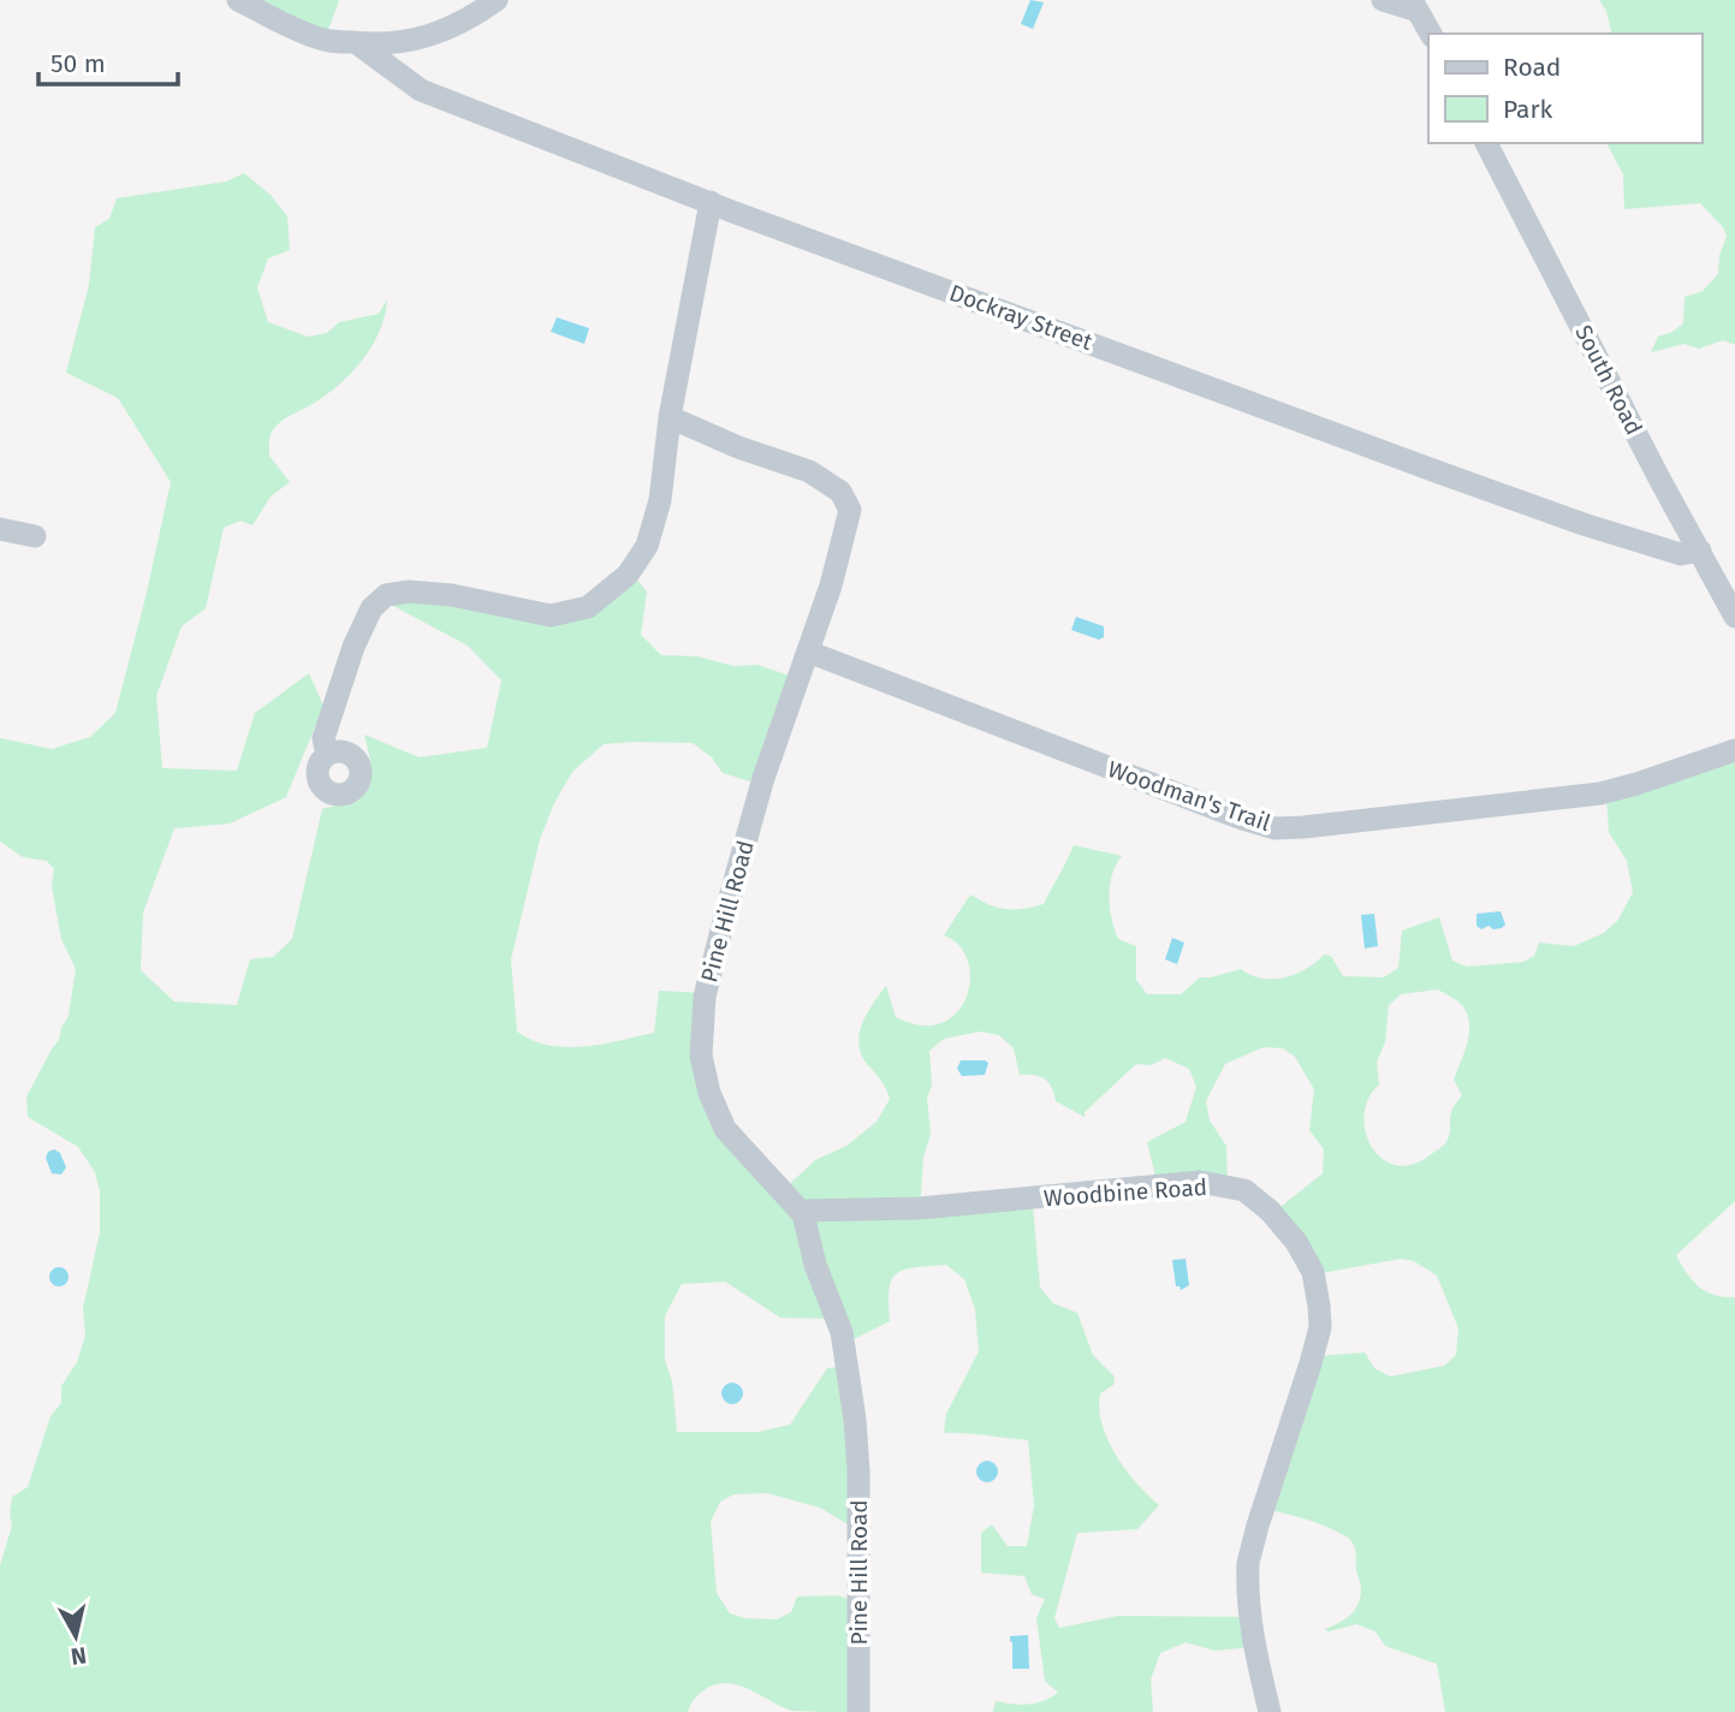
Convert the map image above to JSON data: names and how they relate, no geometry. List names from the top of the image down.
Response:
{
  "streets": {
    "street": [
      "Dockray Street",
      "South Road",
      "Woodman's Trail",
      "Pine Hill Road",
      "Woodbine Road"
    ]
  },
  "crossings": [
    ["Dockray Street", "South Road"],
    ["Woodman's Trail", "Pine Hill Road"],
    ["Pine Hill Road", "Woodbine Road"]
  ],
  "legend": ["Road", "Park"],
  "scale_bar": "50 m",
  "north": "bottom"
}
